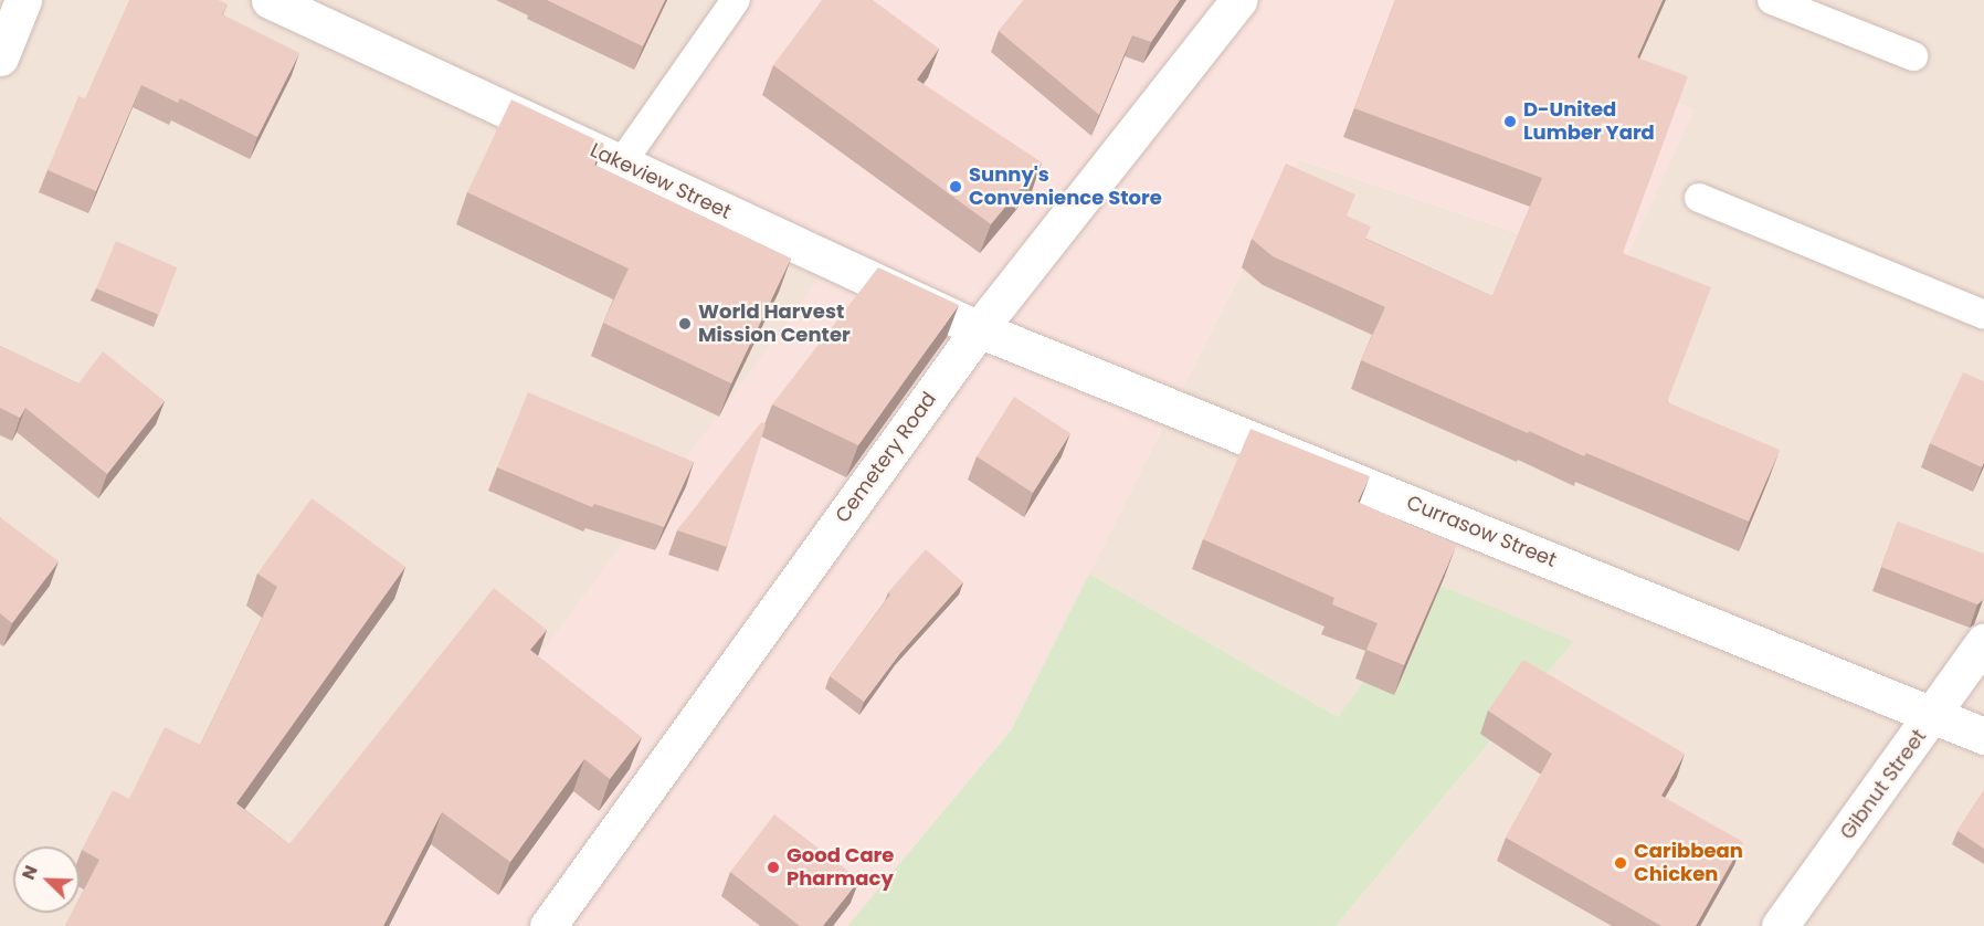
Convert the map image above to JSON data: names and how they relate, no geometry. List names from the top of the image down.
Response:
{
  "streets": {
    "street": [
      "Lakeview Street",
      "Cemetery Road",
      "Currasow Street",
      "Gibnut Street"
    ]
  },
  "crossings": [
    ["Lakeview Street", "Cemetery Road"],
    ["Lakeview Street", "Currasow Street"],
    ["Cemetery Road", "Currasow Street"],
    ["Currasow Street", "Gibnut Street"]
  ],
  "places": [
    "D-United Lumber Yard",
    "Sunny's Convenience Store",
    "World Harvest Mission Center",
    "Caribbean Chicken",
    "Good Care Pharmacy"
  ],
  "north": "top left"
}
